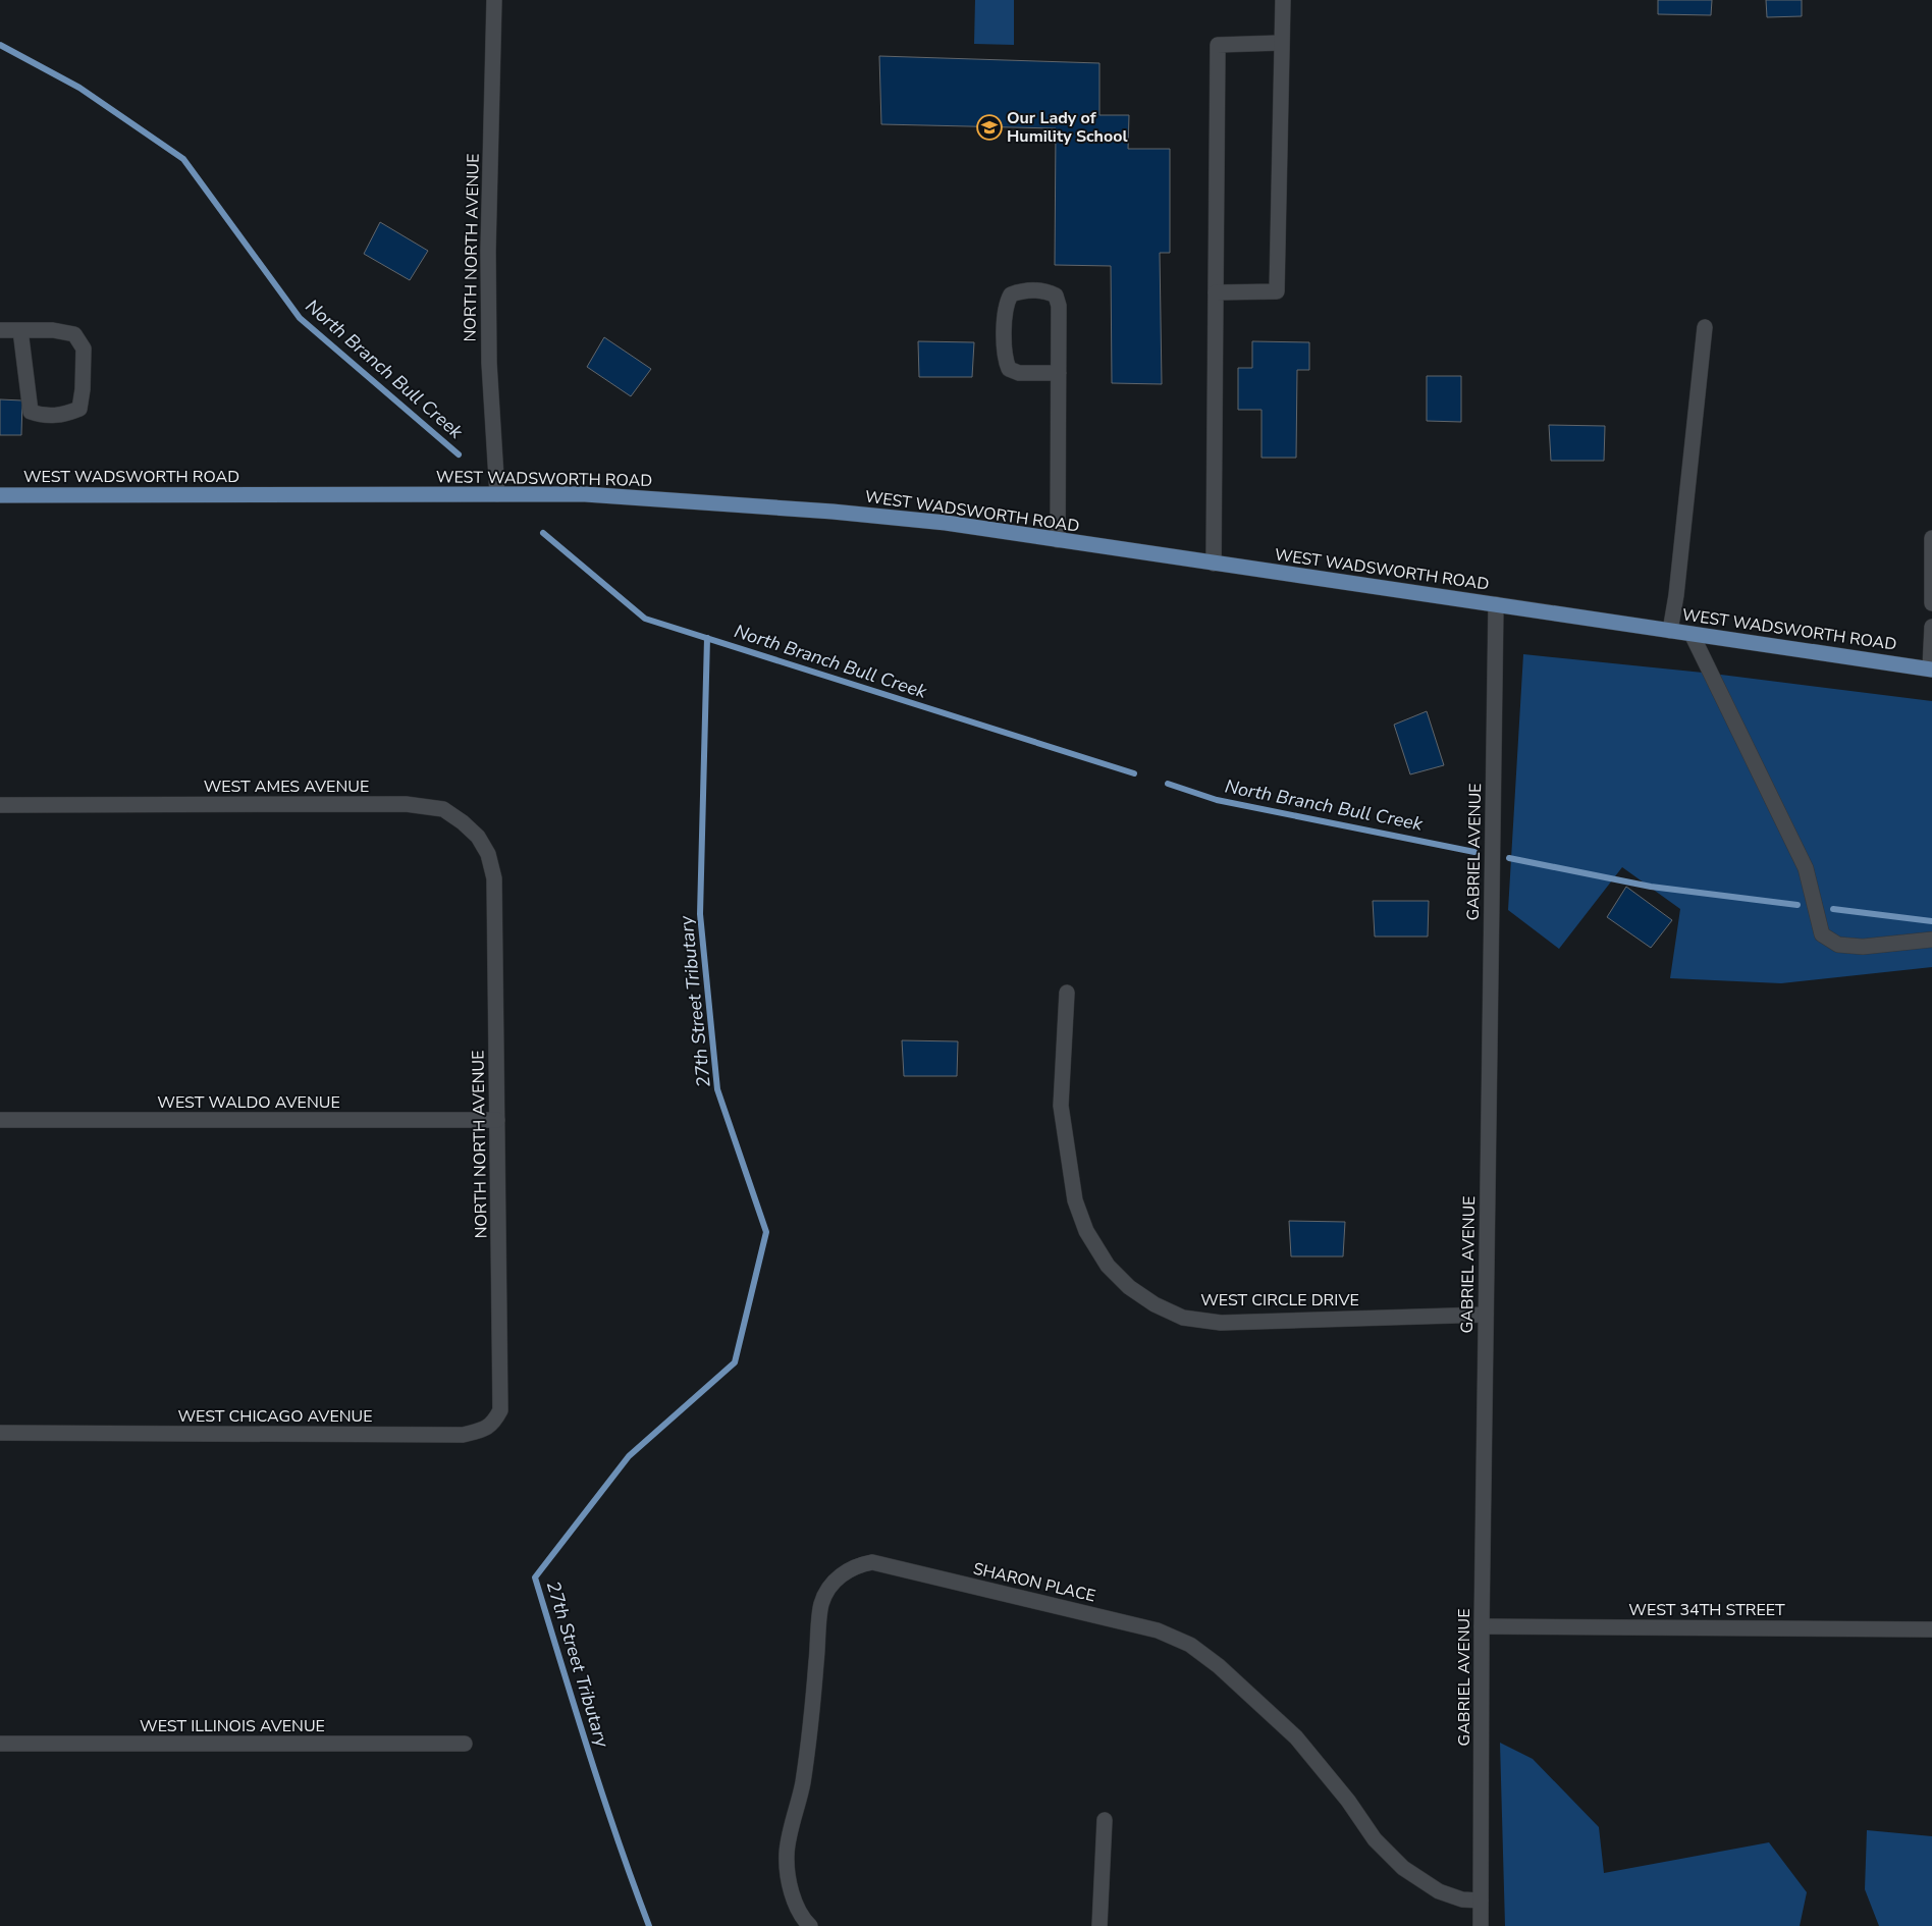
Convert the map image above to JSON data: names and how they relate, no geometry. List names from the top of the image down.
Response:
{
  "streets": {
    "main road": ["WEST WADSWORTH ROAD"],
    "street": [
      "NORTH NORTH AVENUE",
      "WEST AMES AVENUE",
      "GABRIEL AVENUE",
      "WEST WALDO AVENUE",
      "WEST CIRCLE DRIVE",
      "WEST CHICAGO AVENUE",
      "SHARON PLACE",
      "WEST 34TH STREET",
      "WEST ILLINOIS AVENUE"
    ]
  },
  "crossings": [
    ["NORTH NORTH AVENUE", "WEST WADSWORTH ROAD"],
    ["NORTH NORTH AVENUE", "WEST AMES AVENUE"],
    ["NORTH NORTH AVENUE", "WEST WALDO AVENUE"],
    ["NORTH NORTH AVENUE", "WEST CHICAGO AVENUE"],
    ["WEST WADSWORTH ROAD", "GABRIEL AVENUE"],
    ["GABRIEL AVENUE", "WEST CIRCLE DRIVE"],
    ["GABRIEL AVENUE", "SHARON PLACE"],
    ["GABRIEL AVENUE", "WEST 34TH STREET"]
  ],
  "water": ["North Branch Bull Creek", "27th Street Tributary"],
  "places": {
    "school or university": ["Our Lady of Humility School"]
  }
}
